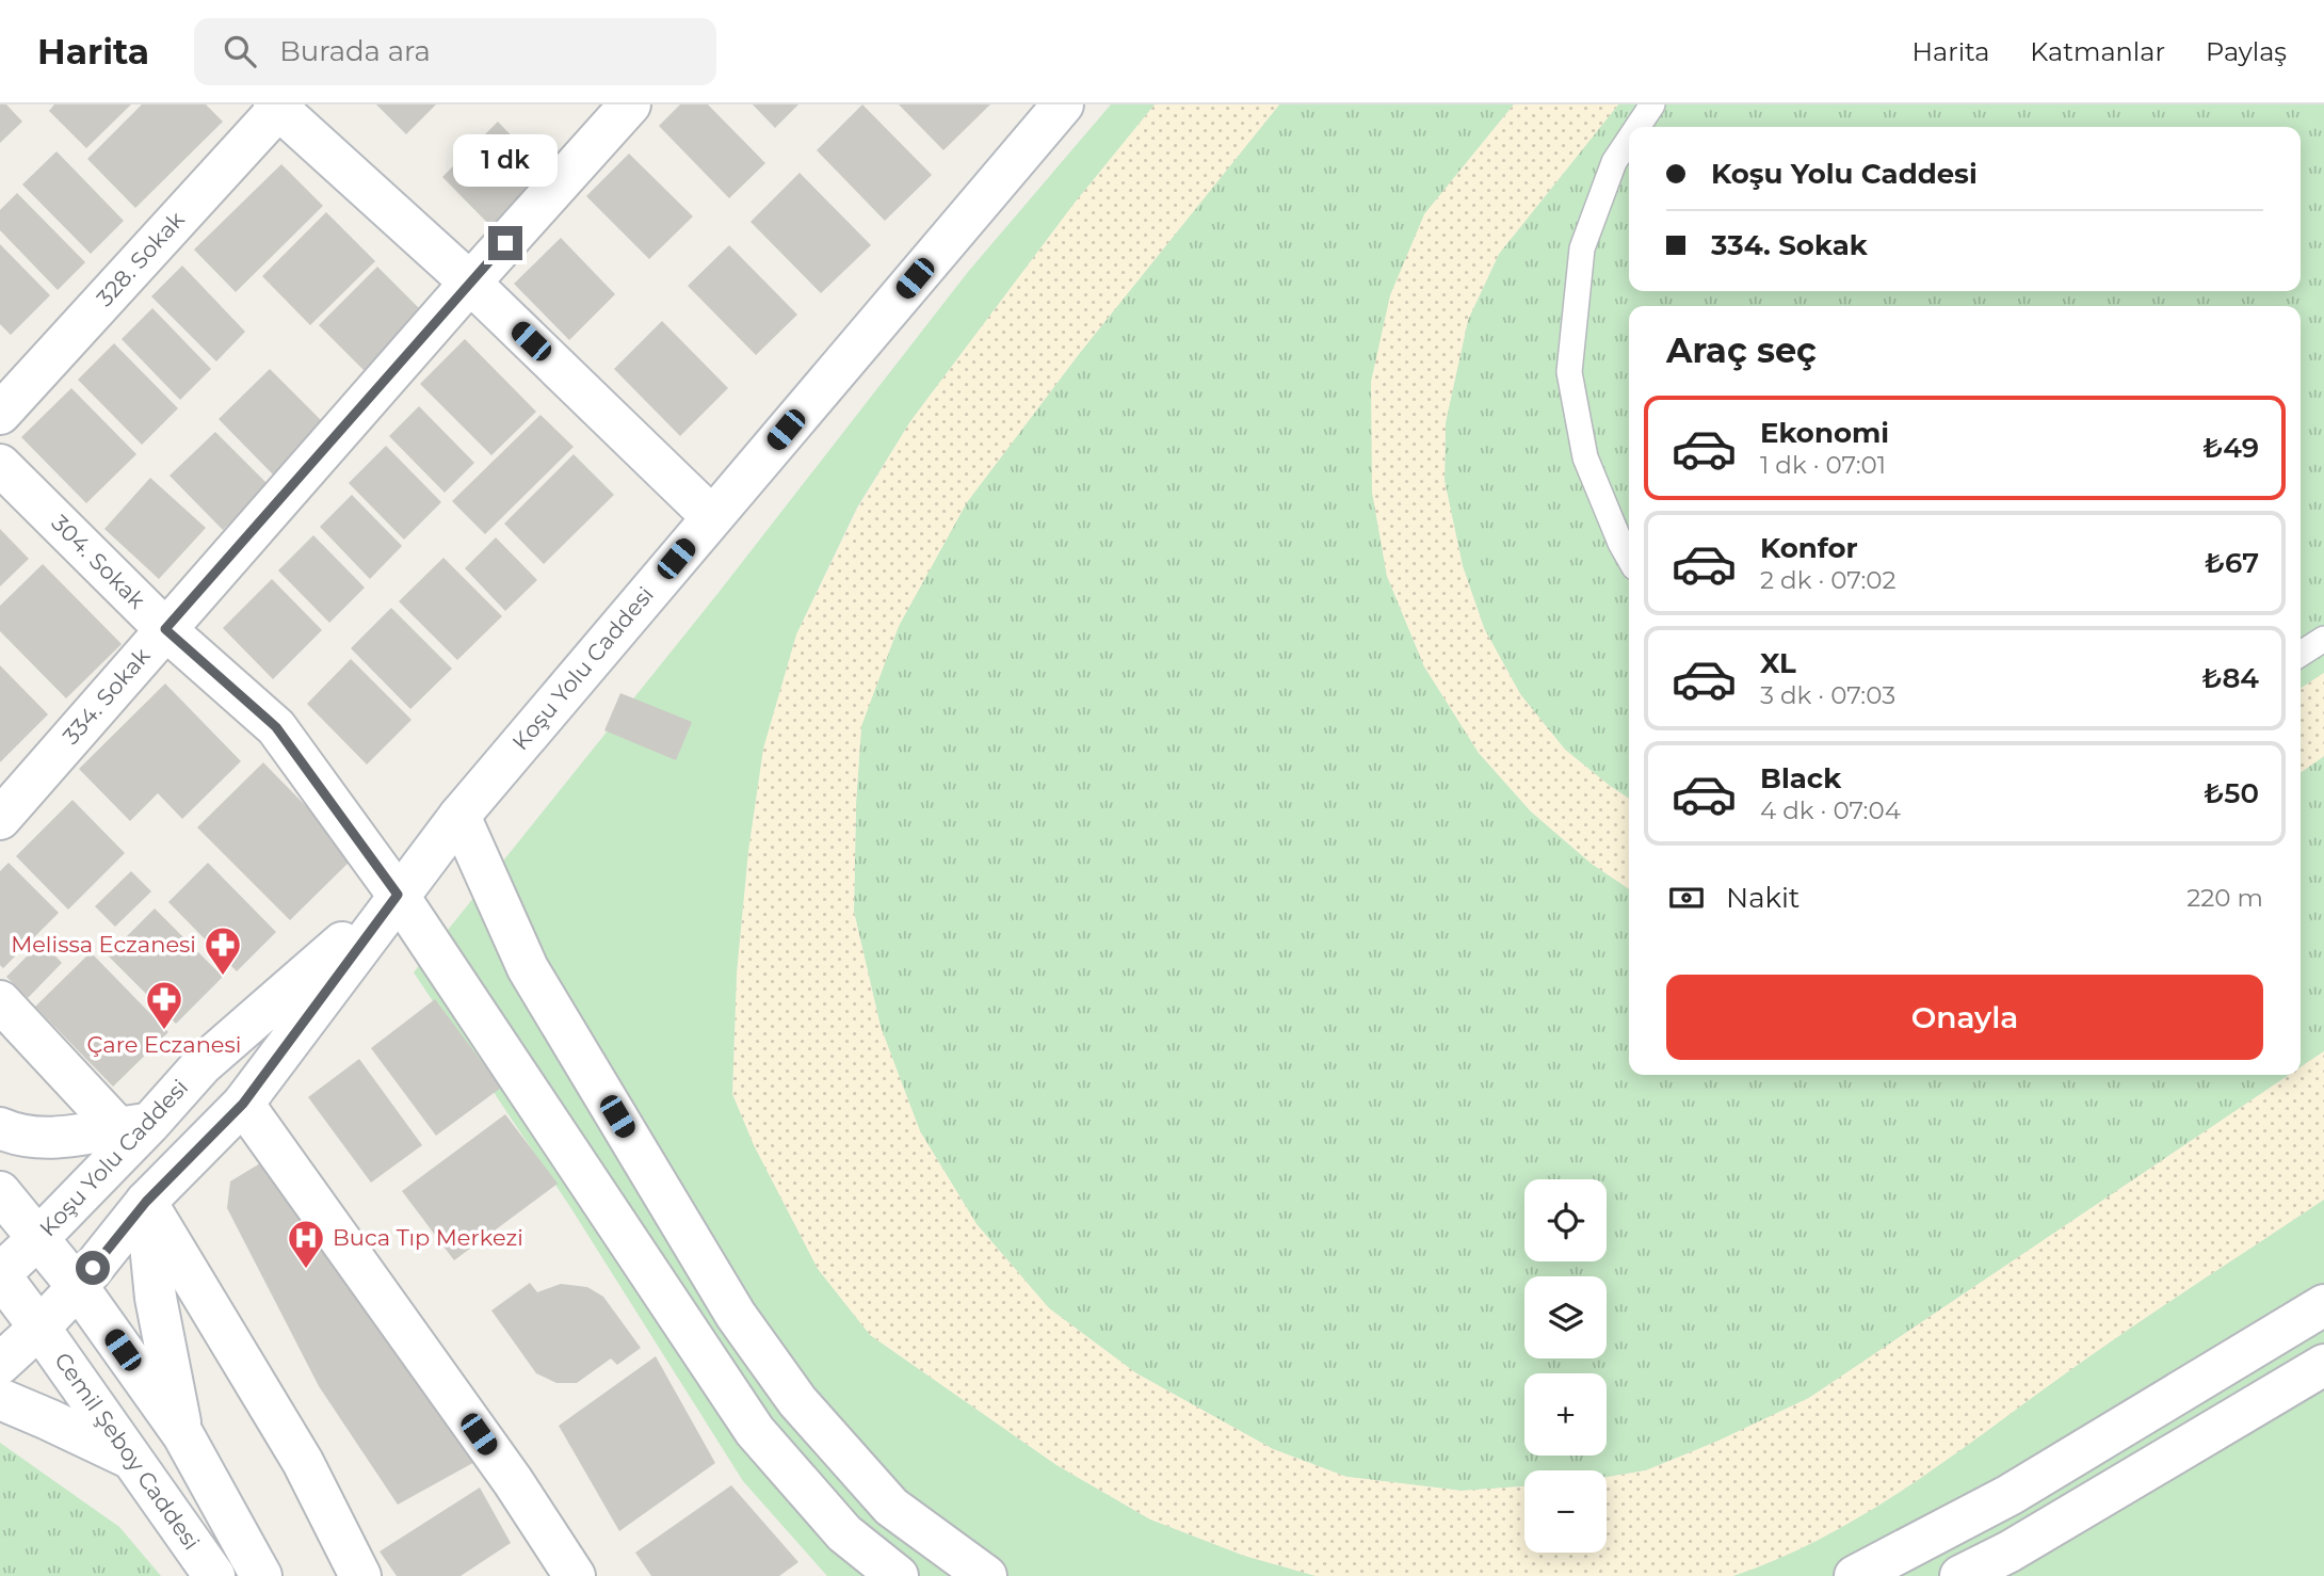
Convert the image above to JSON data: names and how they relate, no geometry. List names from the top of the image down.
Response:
{
  "streets": {
    "street": [
      "328. Sokak",
      "304. Sokak",
      "Koşu Yolu Caddesi",
      "334. Sokak",
      "Cemil Şeboy Caddesi"
    ]
  },
  "crossings": [
    ["304. Sokak", "Koşu Yolu Caddesi"],
    ["304. Sokak", "334. Sokak"],
    ["Koşu Yolu Caddesi", "Cemil Şeboy Caddesi"]
  ],
  "places": {
    "pharmacy": ["Melissa Eczanesi", "Çare Eczanesi"],
    "hospital": ["Buca Tıp Merkezi"]
  },
  "page": {
    "header": "Harita",
    "search": "Burada ara",
    "nav": ["Harita", "Katmanlar", "Paylaş"],
    "banner": ["Koşu Yolu Caddesi", "334. Sokak"],
    "bubble": "1 dk",
    "heading": "Araç seç",
    "list": [
      {
        "name": "Ekonomi",
        "note": "1 dk · 07:01",
        "value": "₺49"
      },
      {
        "name": "Konfor",
        "note": "2 dk · 07:02",
        "value": "₺67"
      },
      {
        "name": "XL",
        "note": "3 dk · 07:03",
        "value": "₺84"
      },
      {
        "name": "Black",
        "note": "4 dk · 07:04",
        "value": "₺50"
      }
    ],
    "pay": ["Nakit", "220 m"],
    "buttons": "Onayla",
    "map_buttons": ["+", "−"]
  }
}
